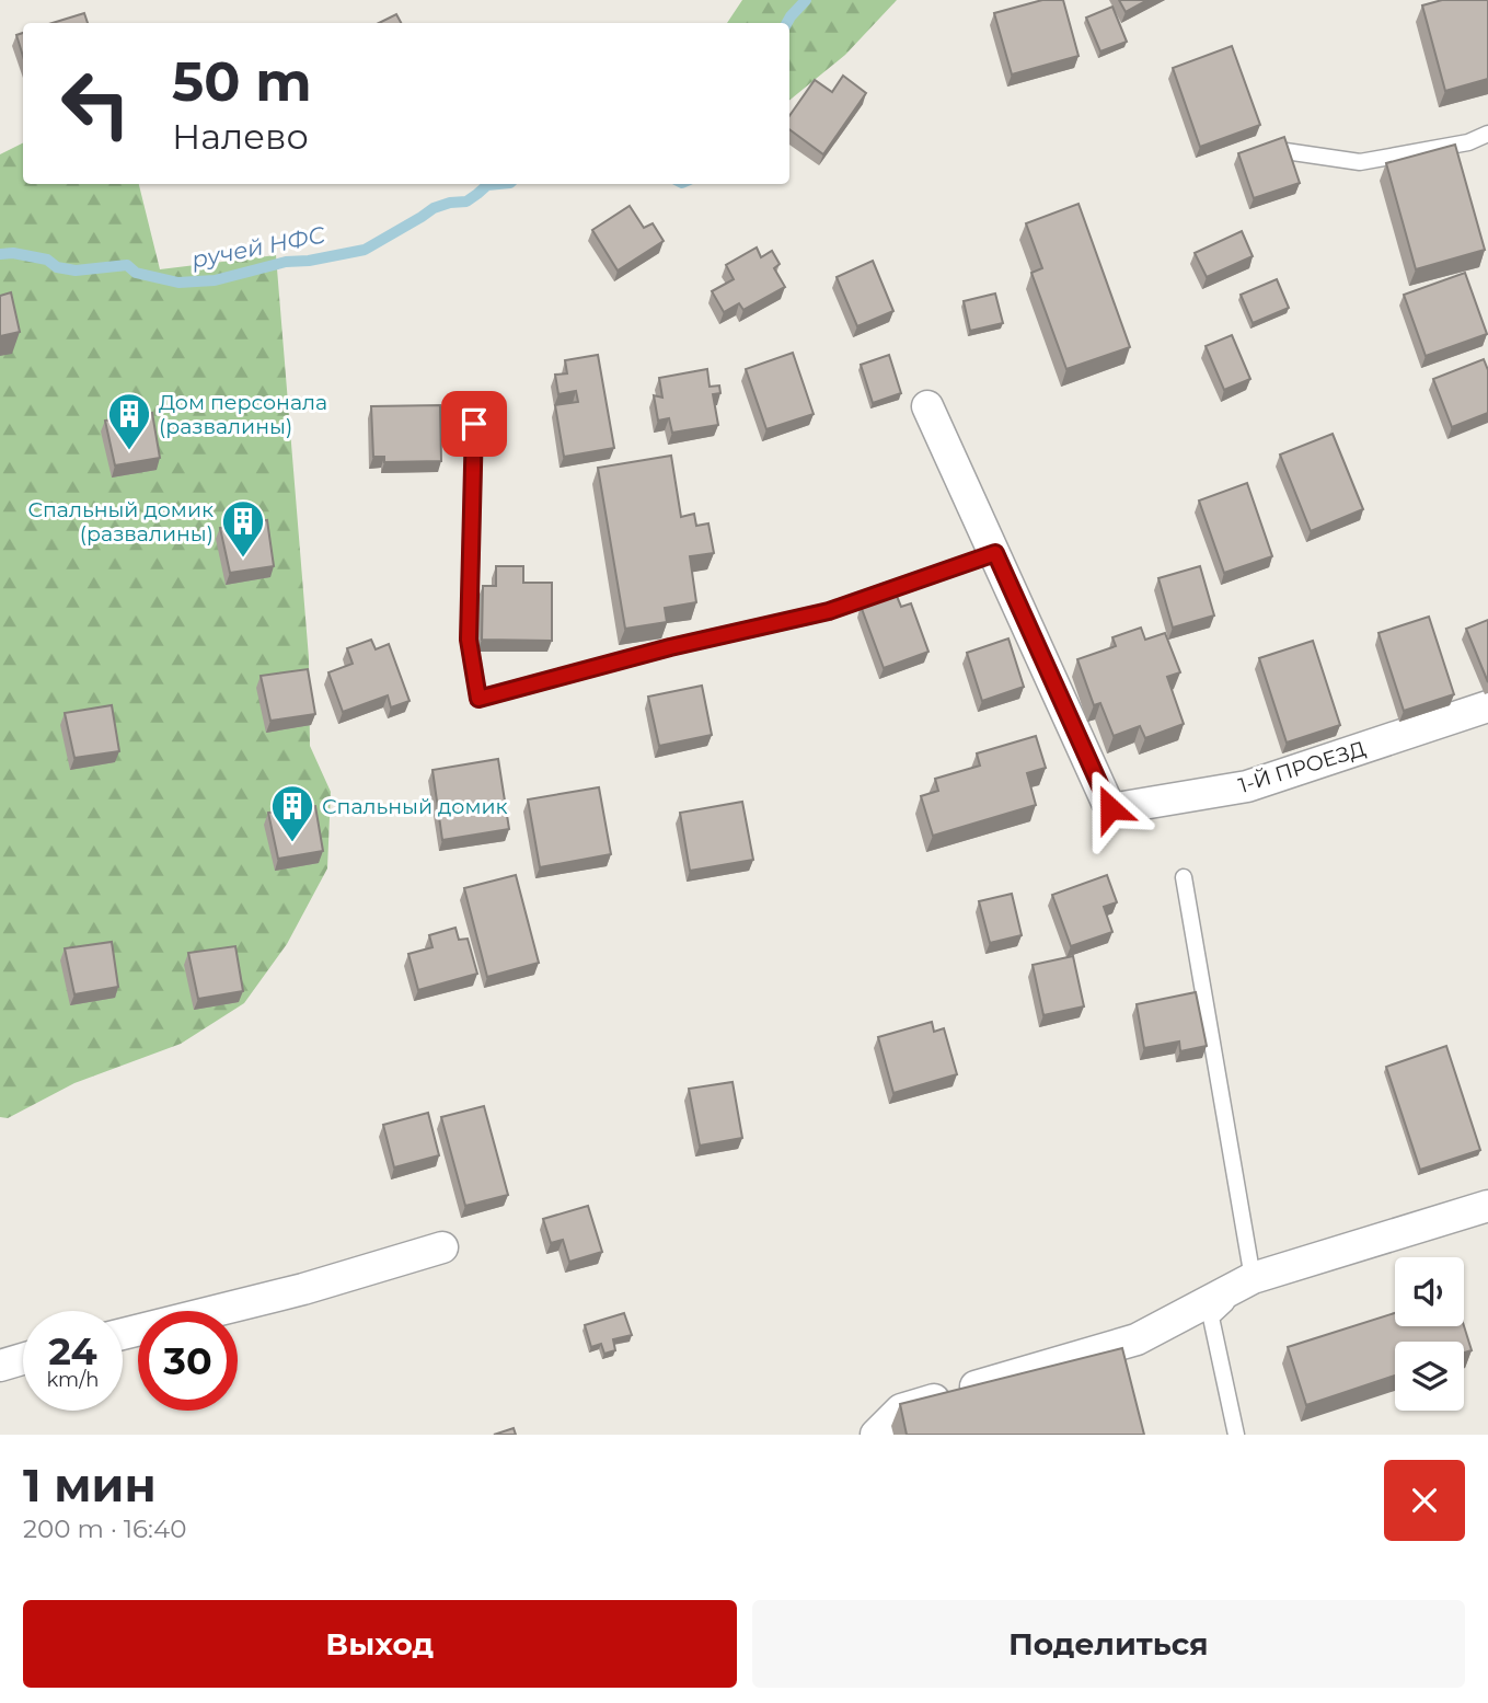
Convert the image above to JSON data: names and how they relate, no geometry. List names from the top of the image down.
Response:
{
  "streets": {
    "street": ["1-Й ПРОЕЗД"]
  },
  "water": ["ручей НФС"],
  "places": {
    "building": ["Дом персонала (развалины)", "Спальный домик (развалины)", "Спальный домик"]
  },
  "page": {
    "turn": ["50 m", "Налево"],
    "speed": "24 km/h",
    "limit": "30",
    "heading": ["1 мин", "200 m · 16:40"],
    "buttons": ["Выход", "Поделиться"]
  }
}
